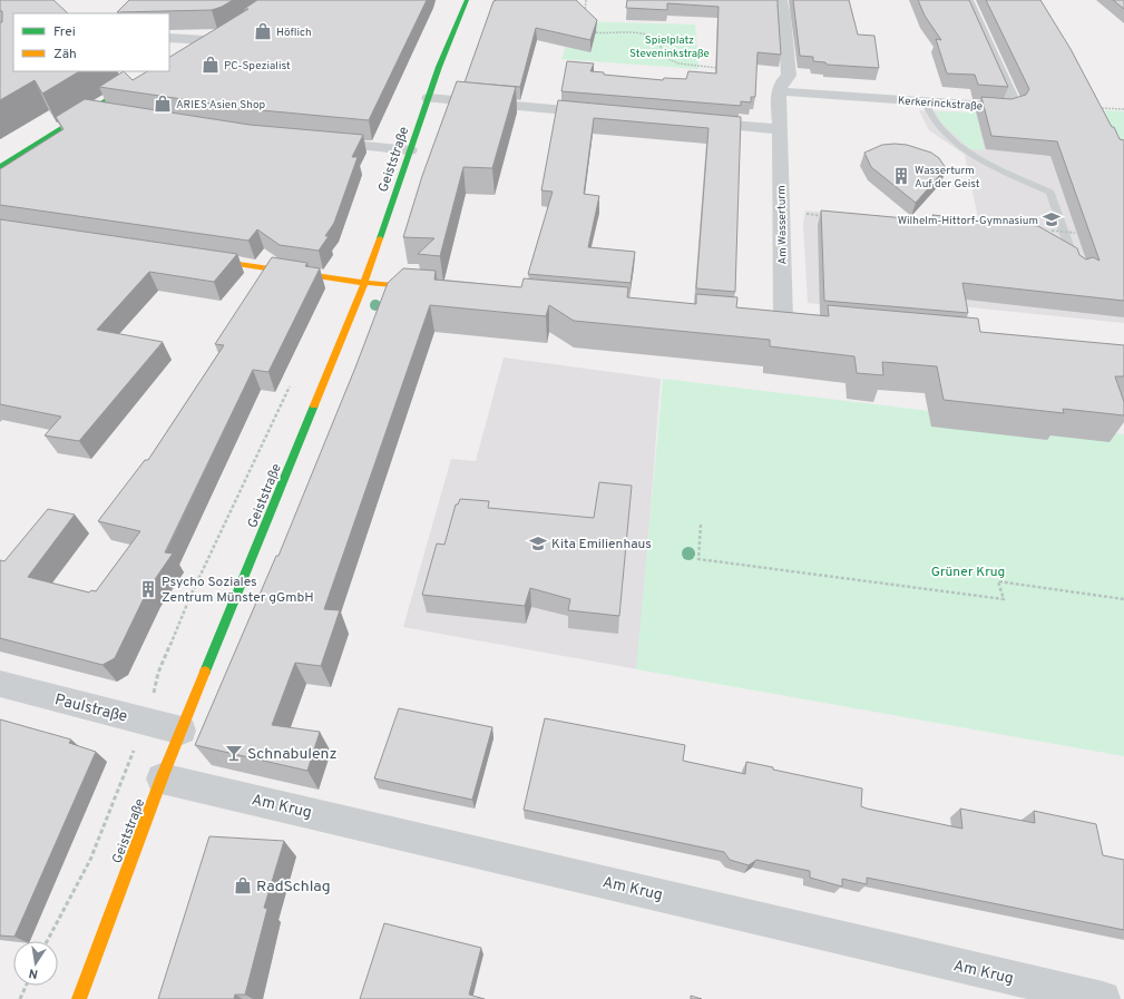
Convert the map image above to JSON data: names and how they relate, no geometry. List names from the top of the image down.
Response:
{
  "streets": {
    "street": [
      "Kerkerinckstraße",
      "Geiststraße",
      "Am Wasserturm",
      "Paulstraße",
      "Am Krug"
    ]
  },
  "crossings": [
    ["Kerkerinckstraße", "Am Wasserturm"],
    ["Geiststraße", "Paulstraße"],
    ["Geiststraße", "Am Krug"]
  ],
  "parks": ["Spielplatz Steveninkstraße", "Grüner Krug"],
  "places": {
    "shop": [
      "Höflich",
      "PC-Spezialist",
      "ARIES Asien Shop",
      "RadSchlag"
    ],
    "building": ["Wasserturm Auf der Geist", "Psycho Soziales Zentrum Münster gGmbH"],
    "school or university": ["Wilhelm-Hittorf-Gymnasium", "Kita Emilienhaus"],
    "bar": ["Schnabulenz"]
  },
  "legend": ["Frei", "Zäh"],
  "north": "bottom"
}
